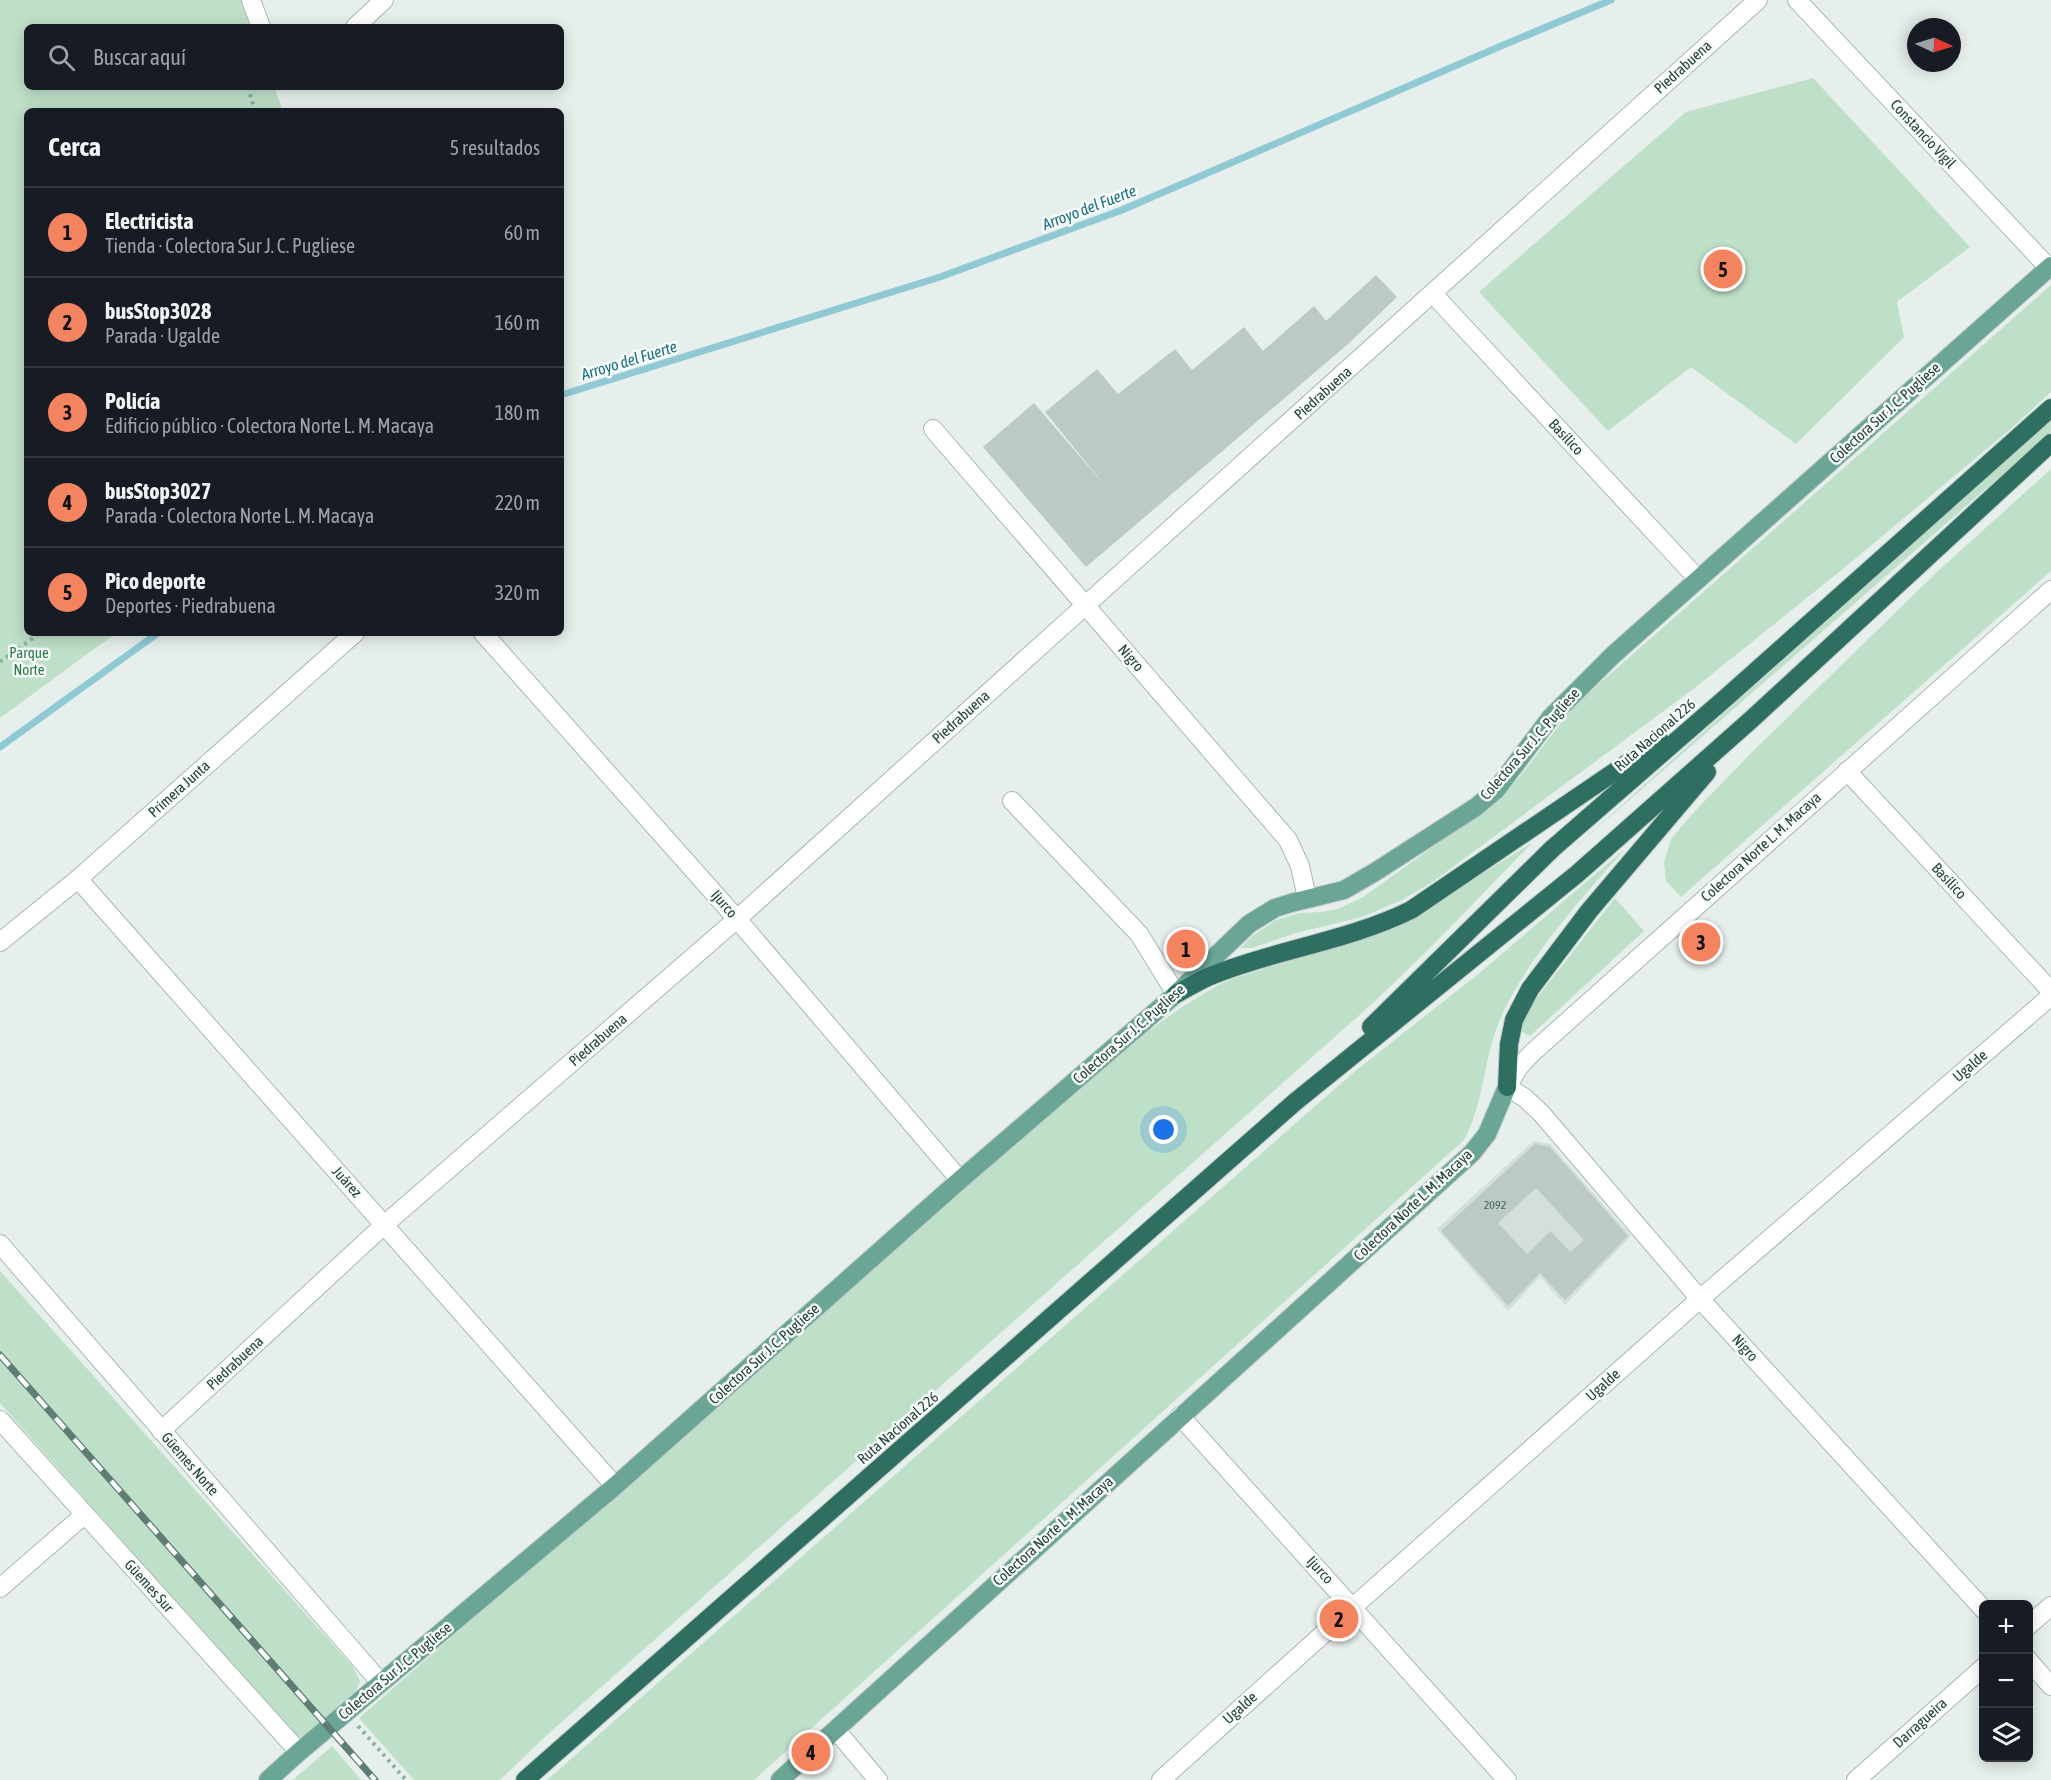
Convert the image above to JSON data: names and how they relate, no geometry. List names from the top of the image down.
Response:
{
  "streets": {
    "highway": ["Ruta Nacional 226"],
    "main road": ["Colectora Sur J. C. Pugliese", "Colectora Norte L. M. Macaya"],
    "street": [
      "Piedrabuena",
      "Constancio Vigil",
      "Basílico",
      "Nigro",
      "Primera Junta",
      "Ijurco",
      "Ugalde",
      "Juárez",
      "Güemes Norte",
      "Güemes Sur",
      "Darragueira"
    ]
  },
  "crossings": [
    ["Piedrabuena", "Basílico"],
    ["Piedrabuena", "Nigro"],
    ["Piedrabuena", "Ijurco"],
    ["Piedrabuena", "Juárez"],
    ["Piedrabuena", "Güemes Norte"],
    ["Constancio Vigil", "Colectora Sur J. C. Pugliese"],
    ["Colectora Sur J. C. Pugliese", "Basílico"],
    ["Colectora Sur J. C. Pugliese", "Nigro"],
    ["Colectora Sur J. C. Pugliese", "Ijurco"],
    ["Colectora Sur J. C. Pugliese", "Juárez"],
    ["Colectora Sur J. C. Pugliese", "Güemes Norte"],
    ["Colectora Sur J. C. Pugliese", "Güemes Sur"],
    ["Basílico", "Colectora Norte L. M. Macaya"],
    ["Nigro", "Colectora Norte L. M. Macaya"],
    ["Nigro", "Ugalde"],
    ["Primera Junta", "Juárez"],
    ["Colectora Norte L. M. Macaya", "Ijurco"],
    ["Ijurco", "Ugalde"]
  ],
  "water": ["Arroyo del Fuerte"],
  "parks": ["Parque Norte"],
  "house_numbers": ["2092"],
  "north": "right",
  "page": {
    "search": "Buscar aquí",
    "heading": ["Cerca", "5 resultados"],
    "list": [
      {
        "mark": "1",
        "name": "Electricista",
        "note": "Tienda · Colectora Sur J. C. Pugliese",
        "value": "60 m"
      },
      {
        "mark": "2",
        "name": "busStop3028",
        "note": "Parada · Ugalde",
        "value": "160 m"
      },
      {
        "mark": "3",
        "name": "Policía",
        "note": "Edificio público · Colectora Norte L. M. Macaya",
        "value": "180 m"
      },
      {
        "mark": "4",
        "name": "busStop3027",
        "note": "Parada · Colectora Norte L. M. Macaya",
        "value": "220 m"
      },
      {
        "mark": "5",
        "name": "Pico deporte",
        "note": "Deportes · Piedrabuena",
        "value": "320 m"
      }
    ],
    "pins": [
      "5",
      "3",
      "1",
      "2",
      "4"
    ],
    "map_buttons": ["+", "−"]
  }
}
